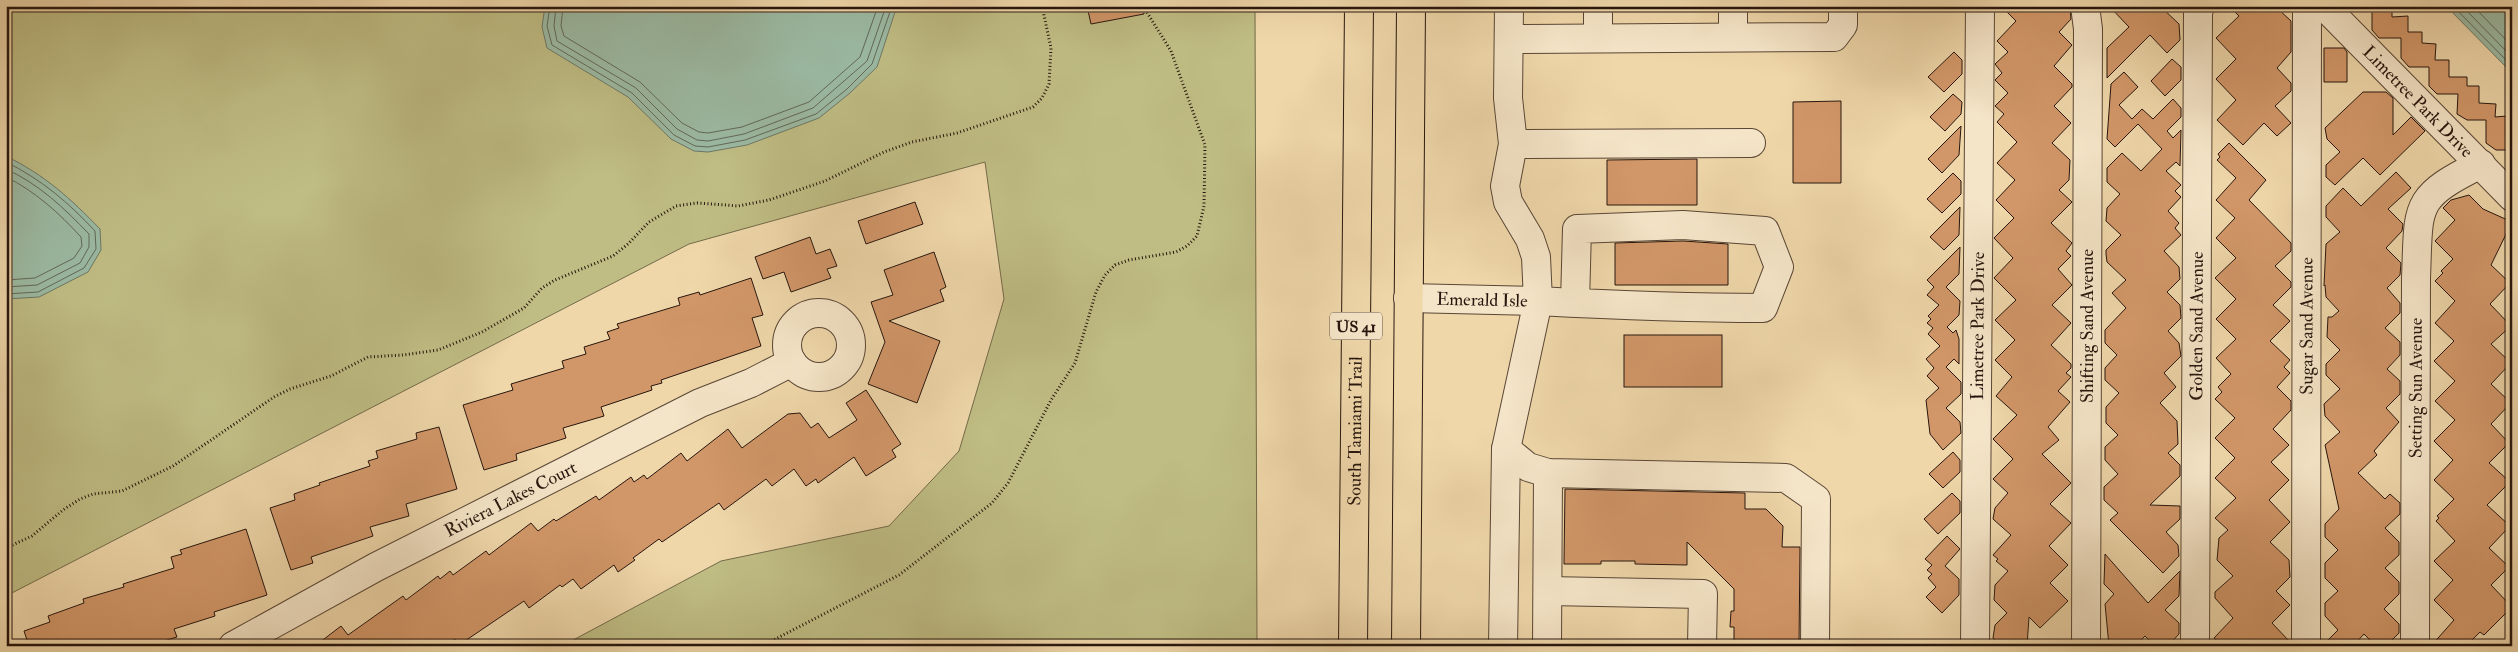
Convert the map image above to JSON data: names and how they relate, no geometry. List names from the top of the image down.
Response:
{
  "streets": {
    "main road": ["US 41", "South Tamiami Trail"],
    "street": [
      "Limetree Park Drive",
      "Emerald Isle",
      "Shifting Sand Avenue",
      "Golden Sand Avenue",
      "Sugar Sand Avenue",
      "Setting Sun Avenue",
      "Riviera Lakes Court"
    ]
  },
  "crossings": [
    ["Limetree Park Drive", "Setting Sun Avenue"],
    ["Emerald Isle", "US 41"]
  ]
}
